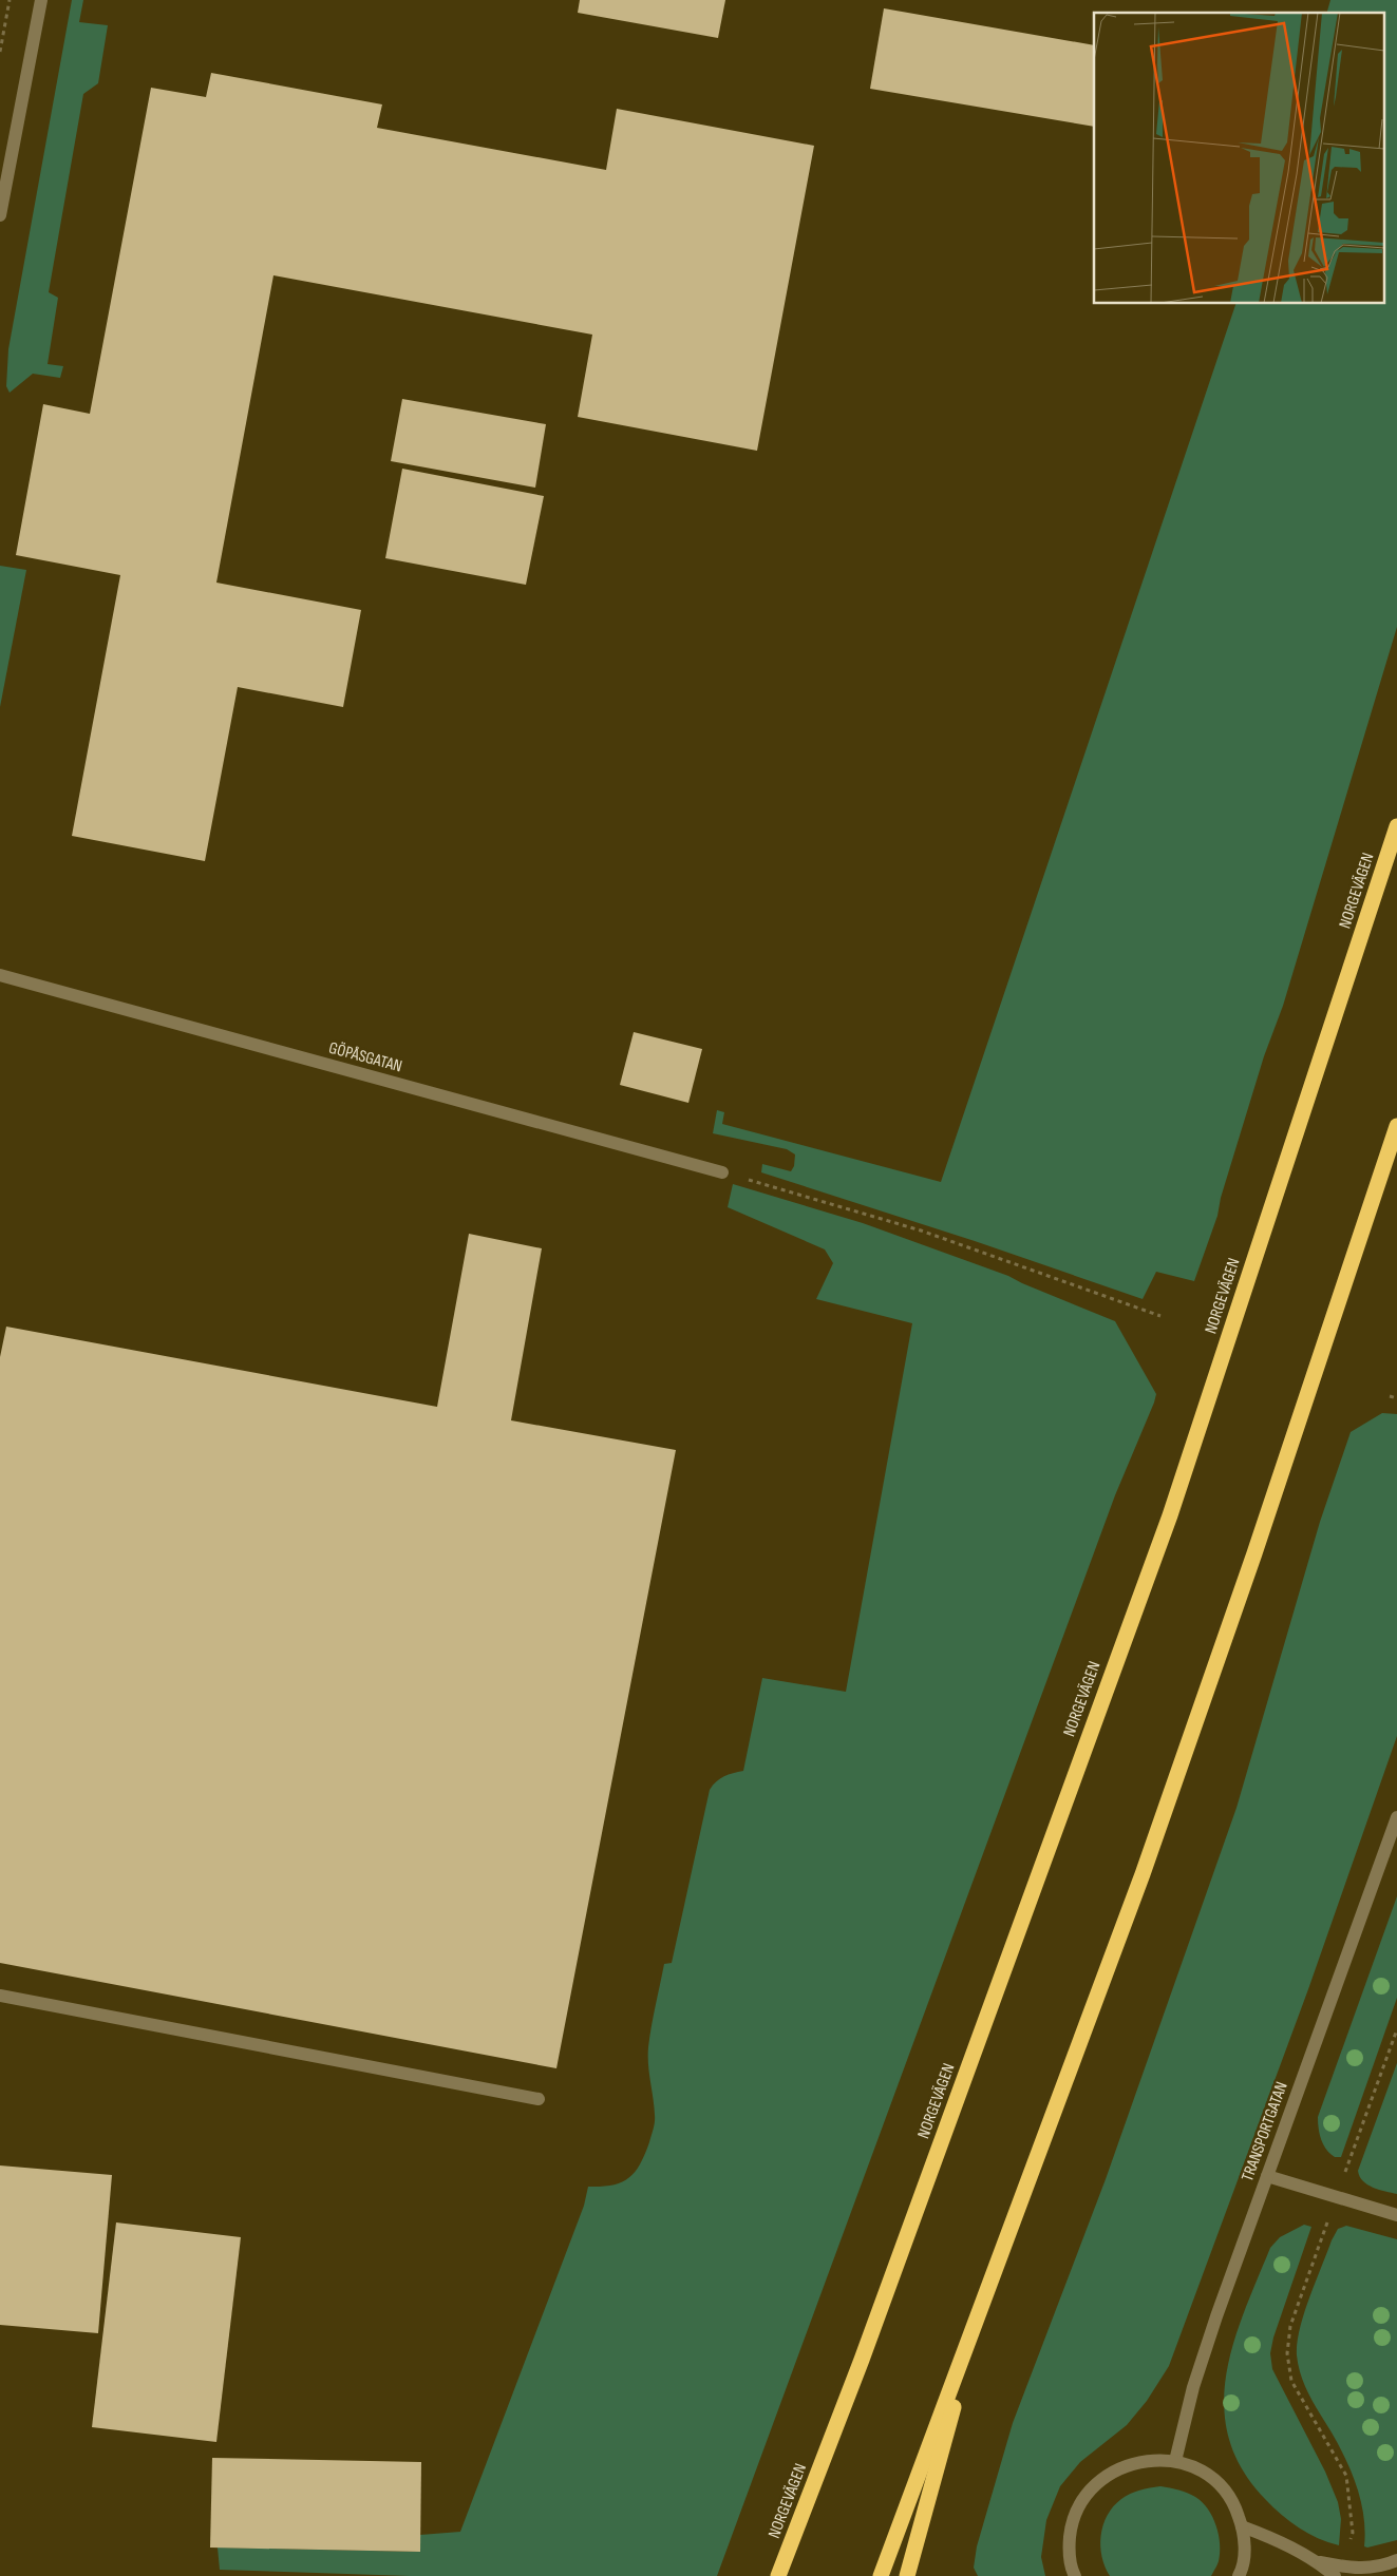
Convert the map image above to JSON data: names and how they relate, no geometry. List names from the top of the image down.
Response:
{
  "streets": {
    "highway": ["NORGEVÄGEN"],
    "street": ["GÖPÅSGATAN", "TRANSPORTGATAN"]
  }
}
